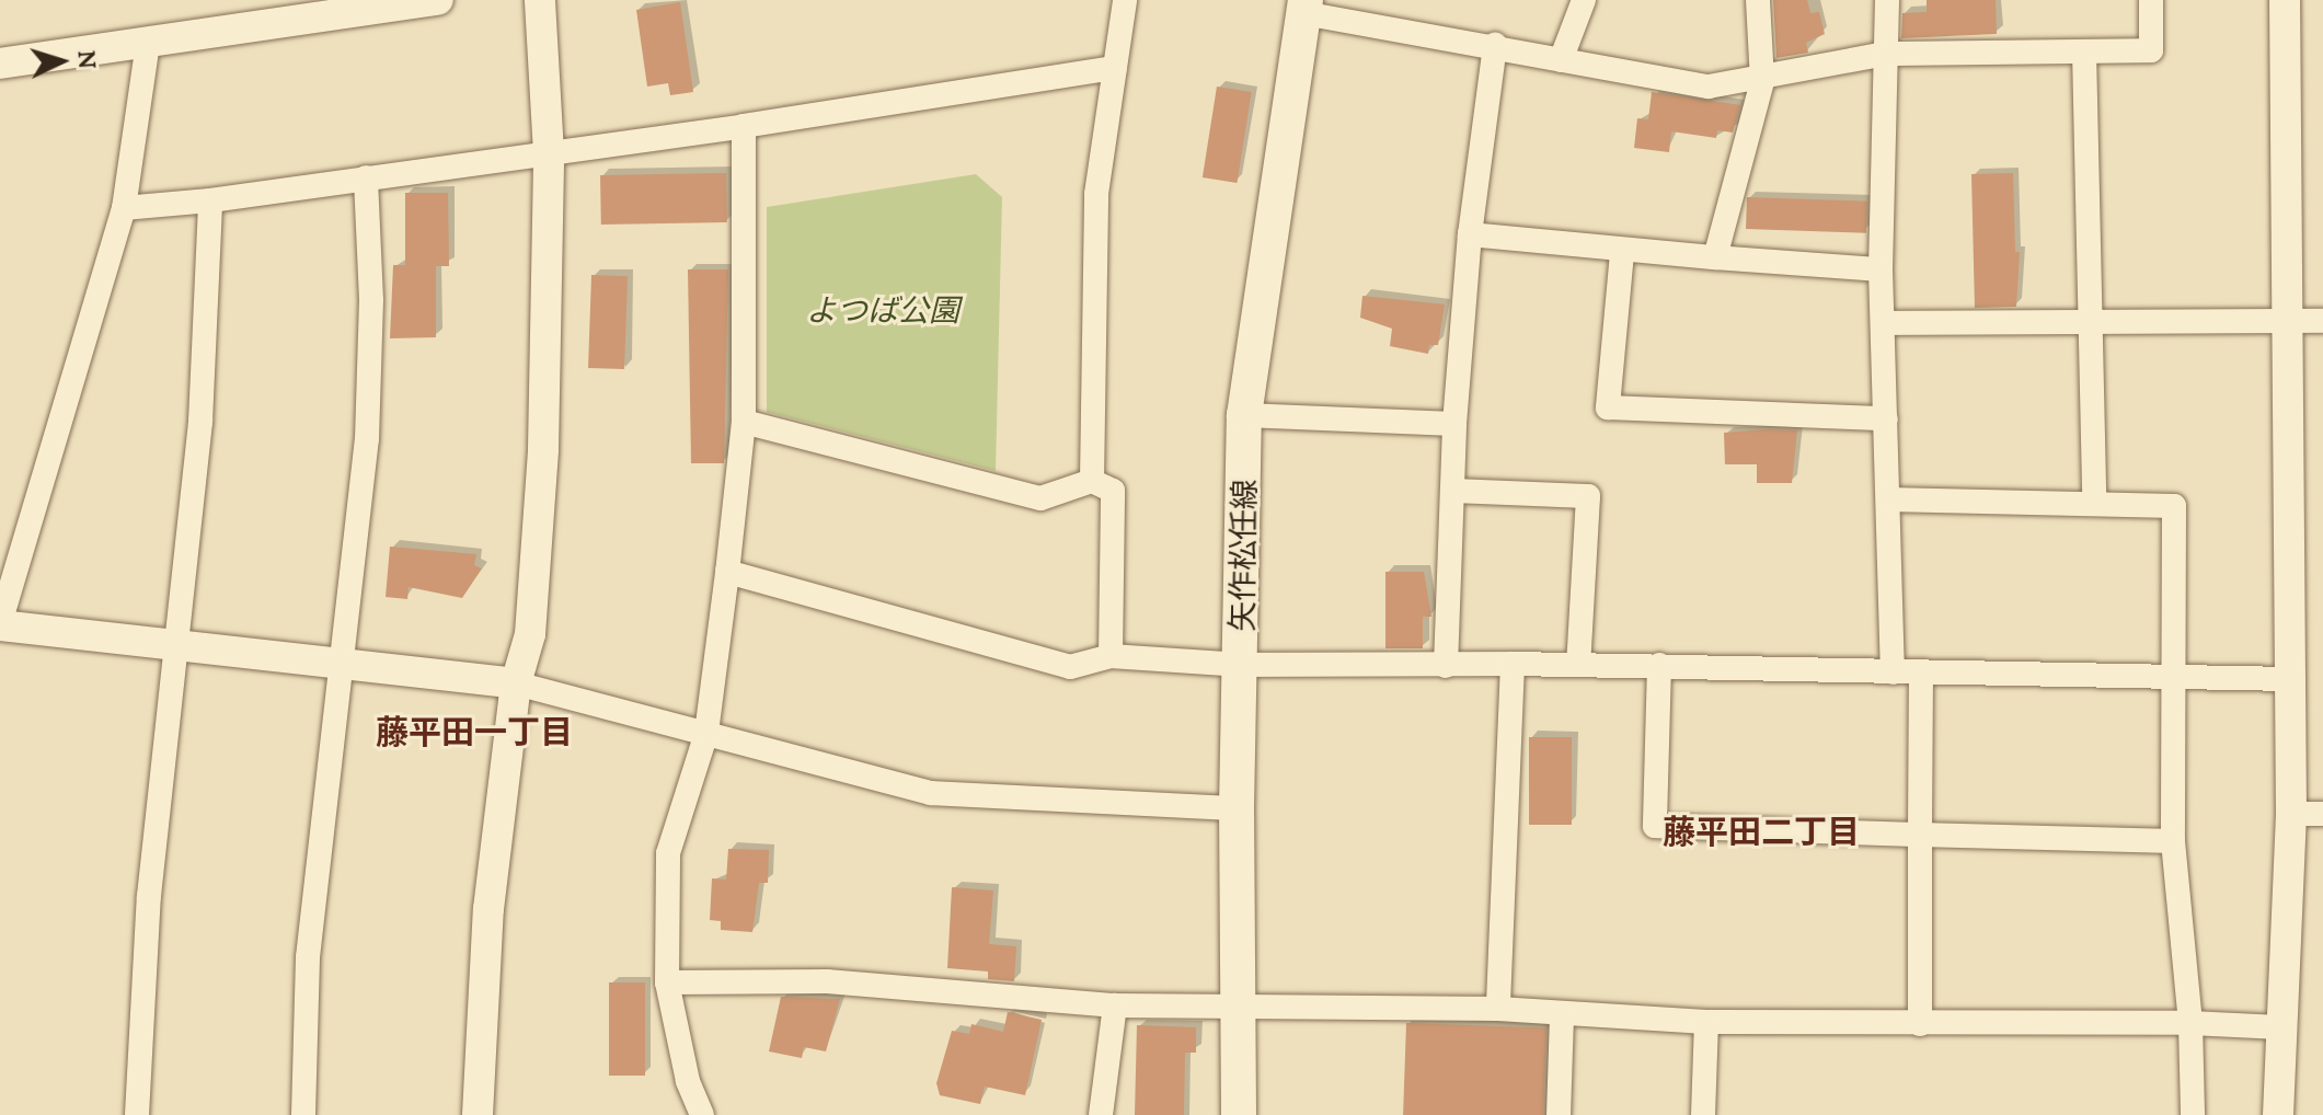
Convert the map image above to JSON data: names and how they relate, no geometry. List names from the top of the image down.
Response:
{
  "streets": {
    "main road": ["矢作松任線"]
  },
  "districts": ["藤平田一丁目", "藤平田二丁目"],
  "parks": ["よつば公園"],
  "north": "right"
}
